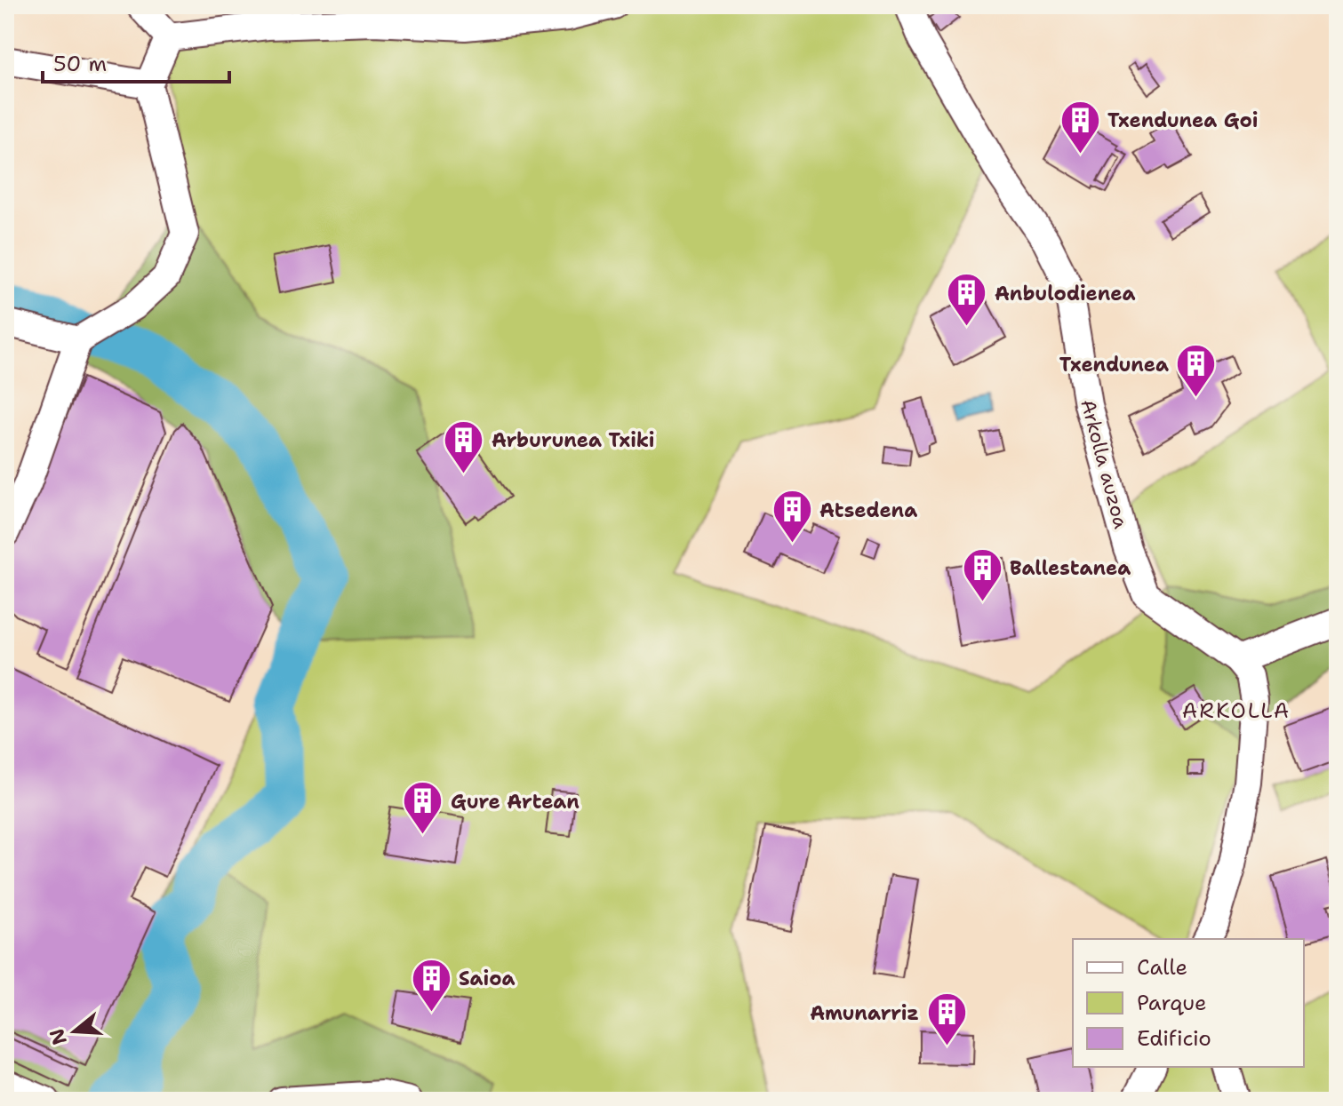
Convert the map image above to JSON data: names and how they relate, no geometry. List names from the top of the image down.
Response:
{
  "streets": {
    "street": ["Arkolla auzoa"]
  },
  "districts": ["ARKOLLA"],
  "places": {
    "building": [
      "Txendunea Goi",
      "Anbulodienea",
      "Txendunea",
      "Arburunea Txiki",
      "Atsedena",
      "Ballestanea",
      "Gure Artean",
      "Saioa",
      "Amunarriz"
    ]
  },
  "legend": ["Calle", "Parque", "Edificio"],
  "scale_bar": "50 m",
  "north": "left"
}
